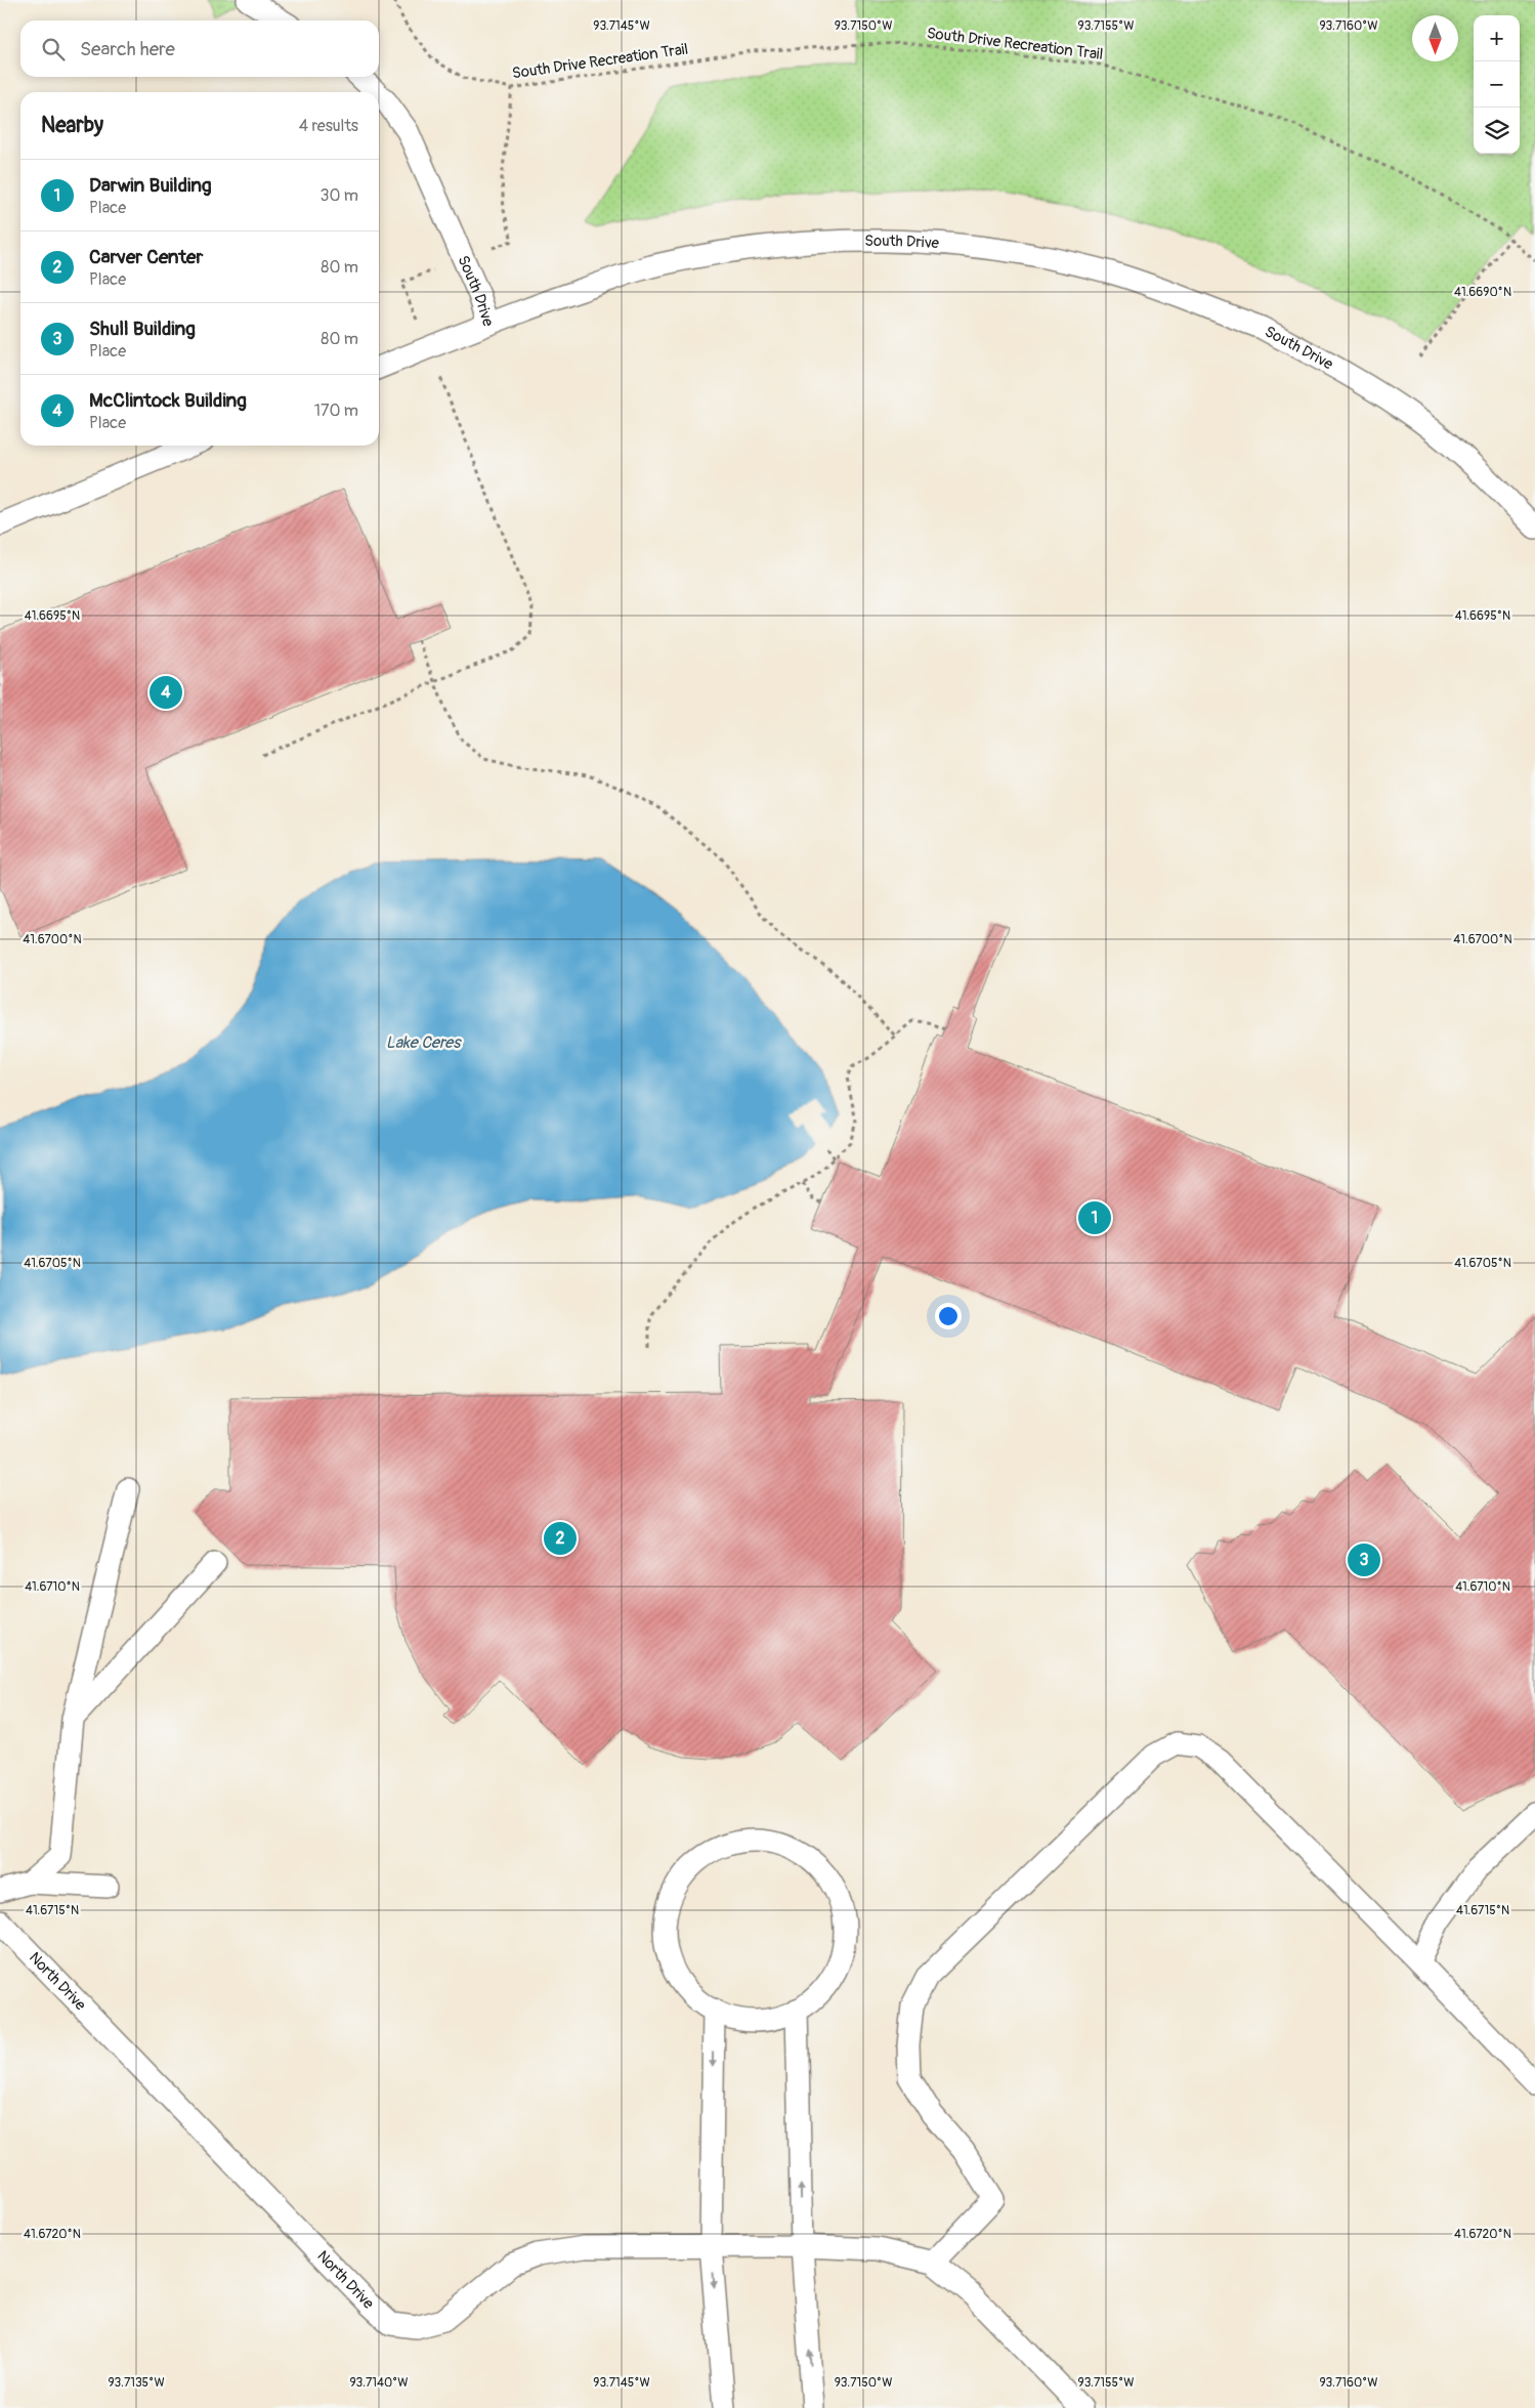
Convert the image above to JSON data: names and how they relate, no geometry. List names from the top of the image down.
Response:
{
  "streets": {
    "lane": ["South Drive", "North Drive"],
    "path": ["South Drive Recreation Trail"]
  },
  "water": ["Lake Ceres"],
  "north": "bottom",
  "page": {
    "map_buttons": ["+", "−"],
    "search": "Search here",
    "heading": ["Nearby", "4 results"],
    "list": [
      {
        "mark": "1",
        "name": "Darwin Building",
        "note": "Place",
        "value": "30 m"
      },
      {
        "mark": "2",
        "name": "Carver Center",
        "note": "Place",
        "value": "80 m"
      },
      {
        "mark": "3",
        "name": "Shull Building",
        "note": "Place",
        "value": "80 m"
      },
      {
        "mark": "4",
        "name": "McClintock Building",
        "note": "Place",
        "value": "170 m"
      }
    ],
    "pins": [
      "4",
      "1",
      "2",
      "3"
    ]
  },
  "coordinates": [
    "93.7145°W",
    "93.7150°W",
    "93.7155°W",
    "93.7160°W",
    "41.6690°N",
    "41.6695°N",
    "41.6700°N",
    "41.6705°N",
    "41.6710°N",
    "41.6715°N",
    "41.6720°N",
    "93.7135°W",
    "93.7140°W"
  ]
}
